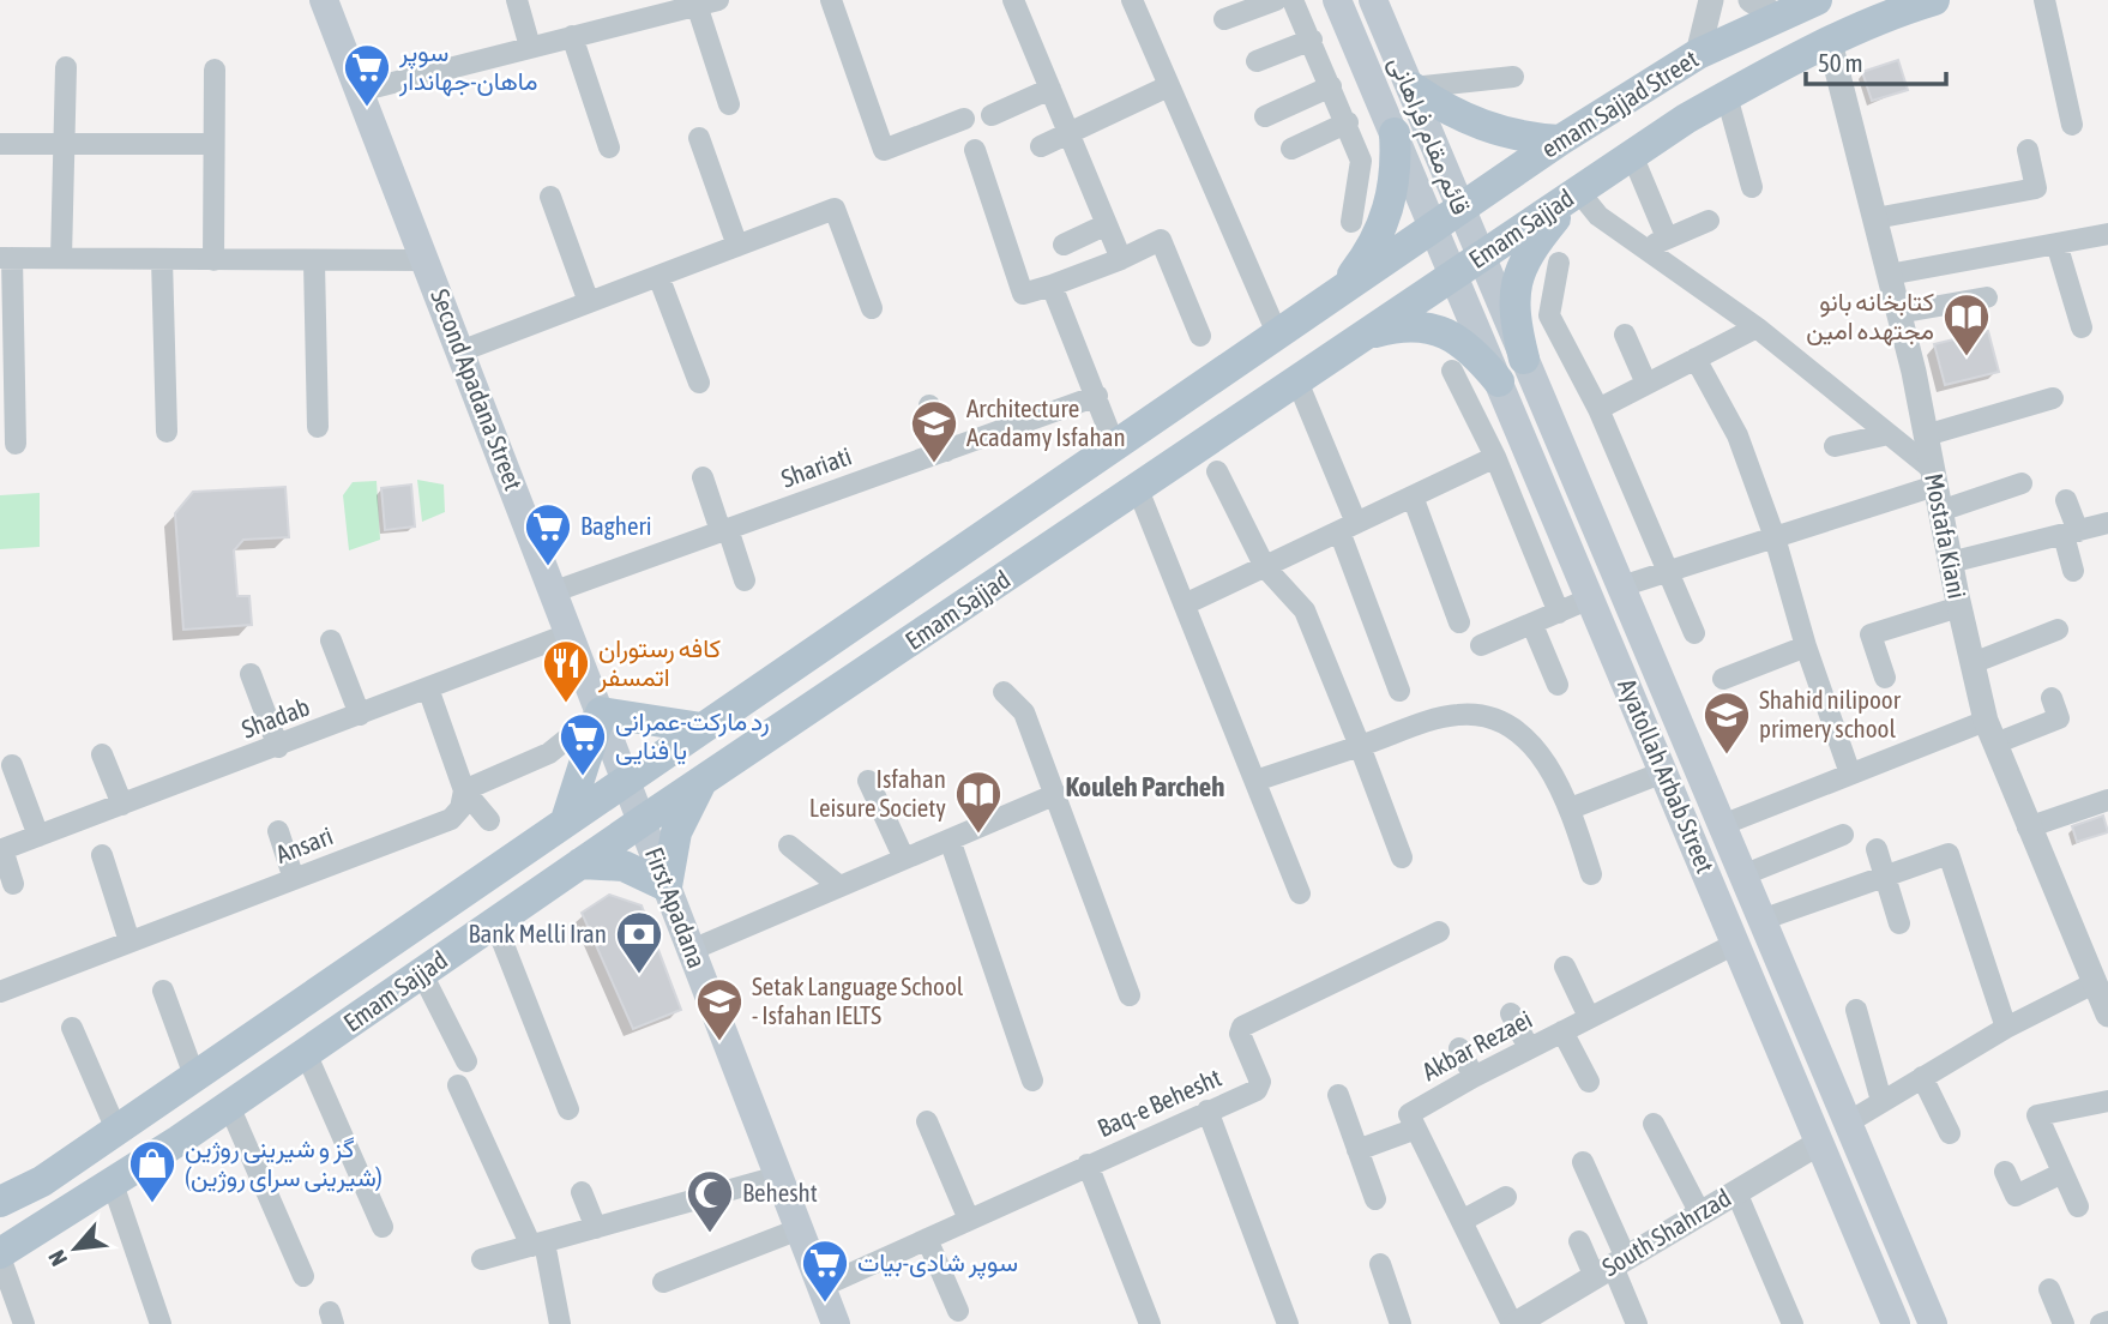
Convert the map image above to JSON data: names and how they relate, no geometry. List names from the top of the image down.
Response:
{
  "streets": {
    "main road": [
      "emam Sajjad Street",
      "قائم مقام فراهانی",
      "Emam Sajjad",
      "Second Apadana Street",
      "Ayatollah Arbab Street",
      "First Apadana"
    ],
    "street": [
      "Shariati",
      "Mostafa Kiani",
      "Shadab",
      "Ansari",
      "Akbar Rezaei",
      "Baq-e Behesht",
      "South Shahrzad"
    ]
  },
  "crossings": [
    ["emam Sajjad Street", "قائم مقام فراهانی"],
    ["emam Sajjad Street", "Emam Sajjad"],
    ["emam Sajjad Street", "Ayatollah Arbab Street"],
    ["قائم مقام فراهانی", "Emam Sajjad"],
    ["قائم مقام فراهانی", "Ayatollah Arbab Street"],
    ["Emam Sajjad", "Second Apadana Street"],
    ["Emam Sajjad", "Mostafa Kiani"],
    ["Emam Sajjad", "Ayatollah Arbab Street"],
    ["Emam Sajjad", "First Apadana"],
    ["Second Apadana Street", "Shariati"],
    ["Second Apadana Street", "Shadab"],
    ["Second Apadana Street", "First Apadana"],
    ["Ayatollah Arbab Street", "Akbar Rezaei"],
    ["Ayatollah Arbab Street", "South Shahrzad"],
    ["First Apadana", "Baq-e Behesht"]
  ],
  "districts": ["Kouleh Parcheh"],
  "places": {
    "supermarket": [
      "سوپر ماهان-جهاندار",
      "Bagheri",
      "رد مارکت-عمرانی یا فنایی",
      "سوپر شادی-بیات"
    ],
    "library": ["کتابخانه بانو مجتهده امین", "Isfahan Leisure Society"],
    "school or university": ["Architecture Acadamy Isfahan", "Shahid nilipoor primery school", "Setak Language School - Isfahan IELTS"],
    "restaurant": ["كافه رستوران اتمسفر"],
    "bank": ["Bank Melli Iran"],
    "shop": ["گز و شیرینی روژین (شیرینی سرای روژین)"],
    "mosque": ["Behesht"]
  },
  "scale_bar": "50 m",
  "north": "bottom left"
}
